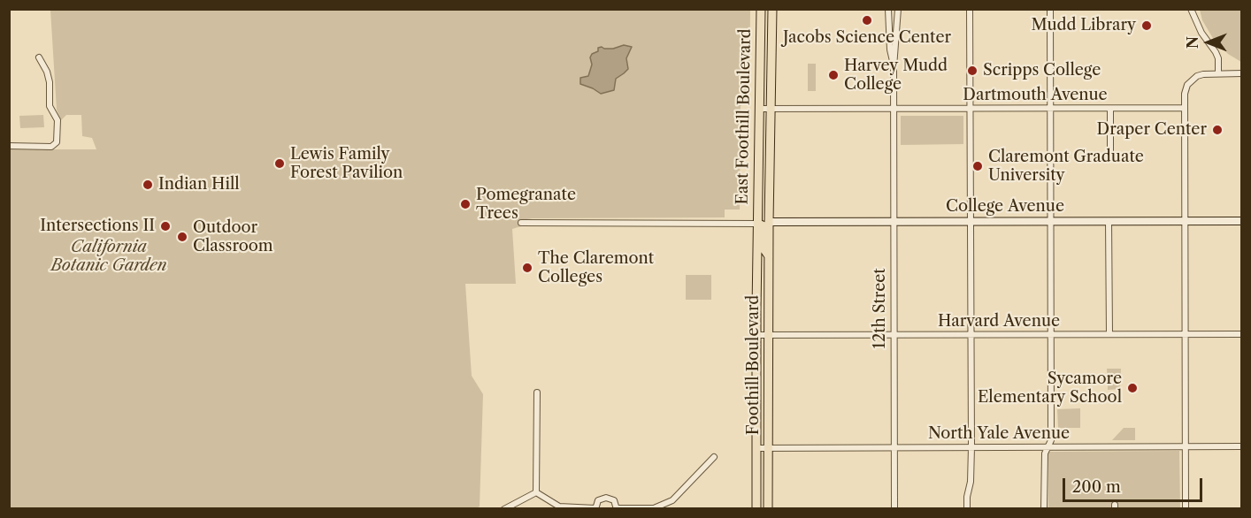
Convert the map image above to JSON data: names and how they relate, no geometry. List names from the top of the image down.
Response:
{
  "streets": {
    "main road": ["East Foothill Boulevard", "Foothill Boulevard"],
    "street": [
      "Dartmouth Avenue",
      "College Avenue",
      "12th Street",
      "Harvard Avenue",
      "North Yale Avenue"
    ]
  },
  "crossings": [
    ["Dartmouth Avenue", "East Foothill Boulevard"],
    ["Dartmouth Avenue", "12th Street"],
    ["East Foothill Boulevard", "College Avenue"],
    ["East Foothill Boulevard", "Foothill Boulevard"],
    ["College Avenue", "12th Street"],
    ["College Avenue", "Foothill Boulevard"],
    ["12th Street", "Harvard Avenue"],
    ["12th Street", "North Yale Avenue"],
    ["Harvard Avenue", "Foothill Boulevard"],
    ["Foothill Boulevard", "North Yale Avenue"]
  ],
  "parks": ["California Botanic Garden"],
  "places": [
    "Jacobs Science Center",
    "Mudd Library",
    "Scripps College",
    "Harvey Mudd College",
    "Draper Center",
    "Lewis Family Forest Pavilion",
    "Claremont Graduate University",
    "Indian Hill",
    "Pomegranate Trees",
    "Intersections II",
    "Outdoor Classroom",
    "The Claremont Colleges",
    "Sycamore Elementary School"
  ],
  "scale_bar": "200 m",
  "north": "left"
}
